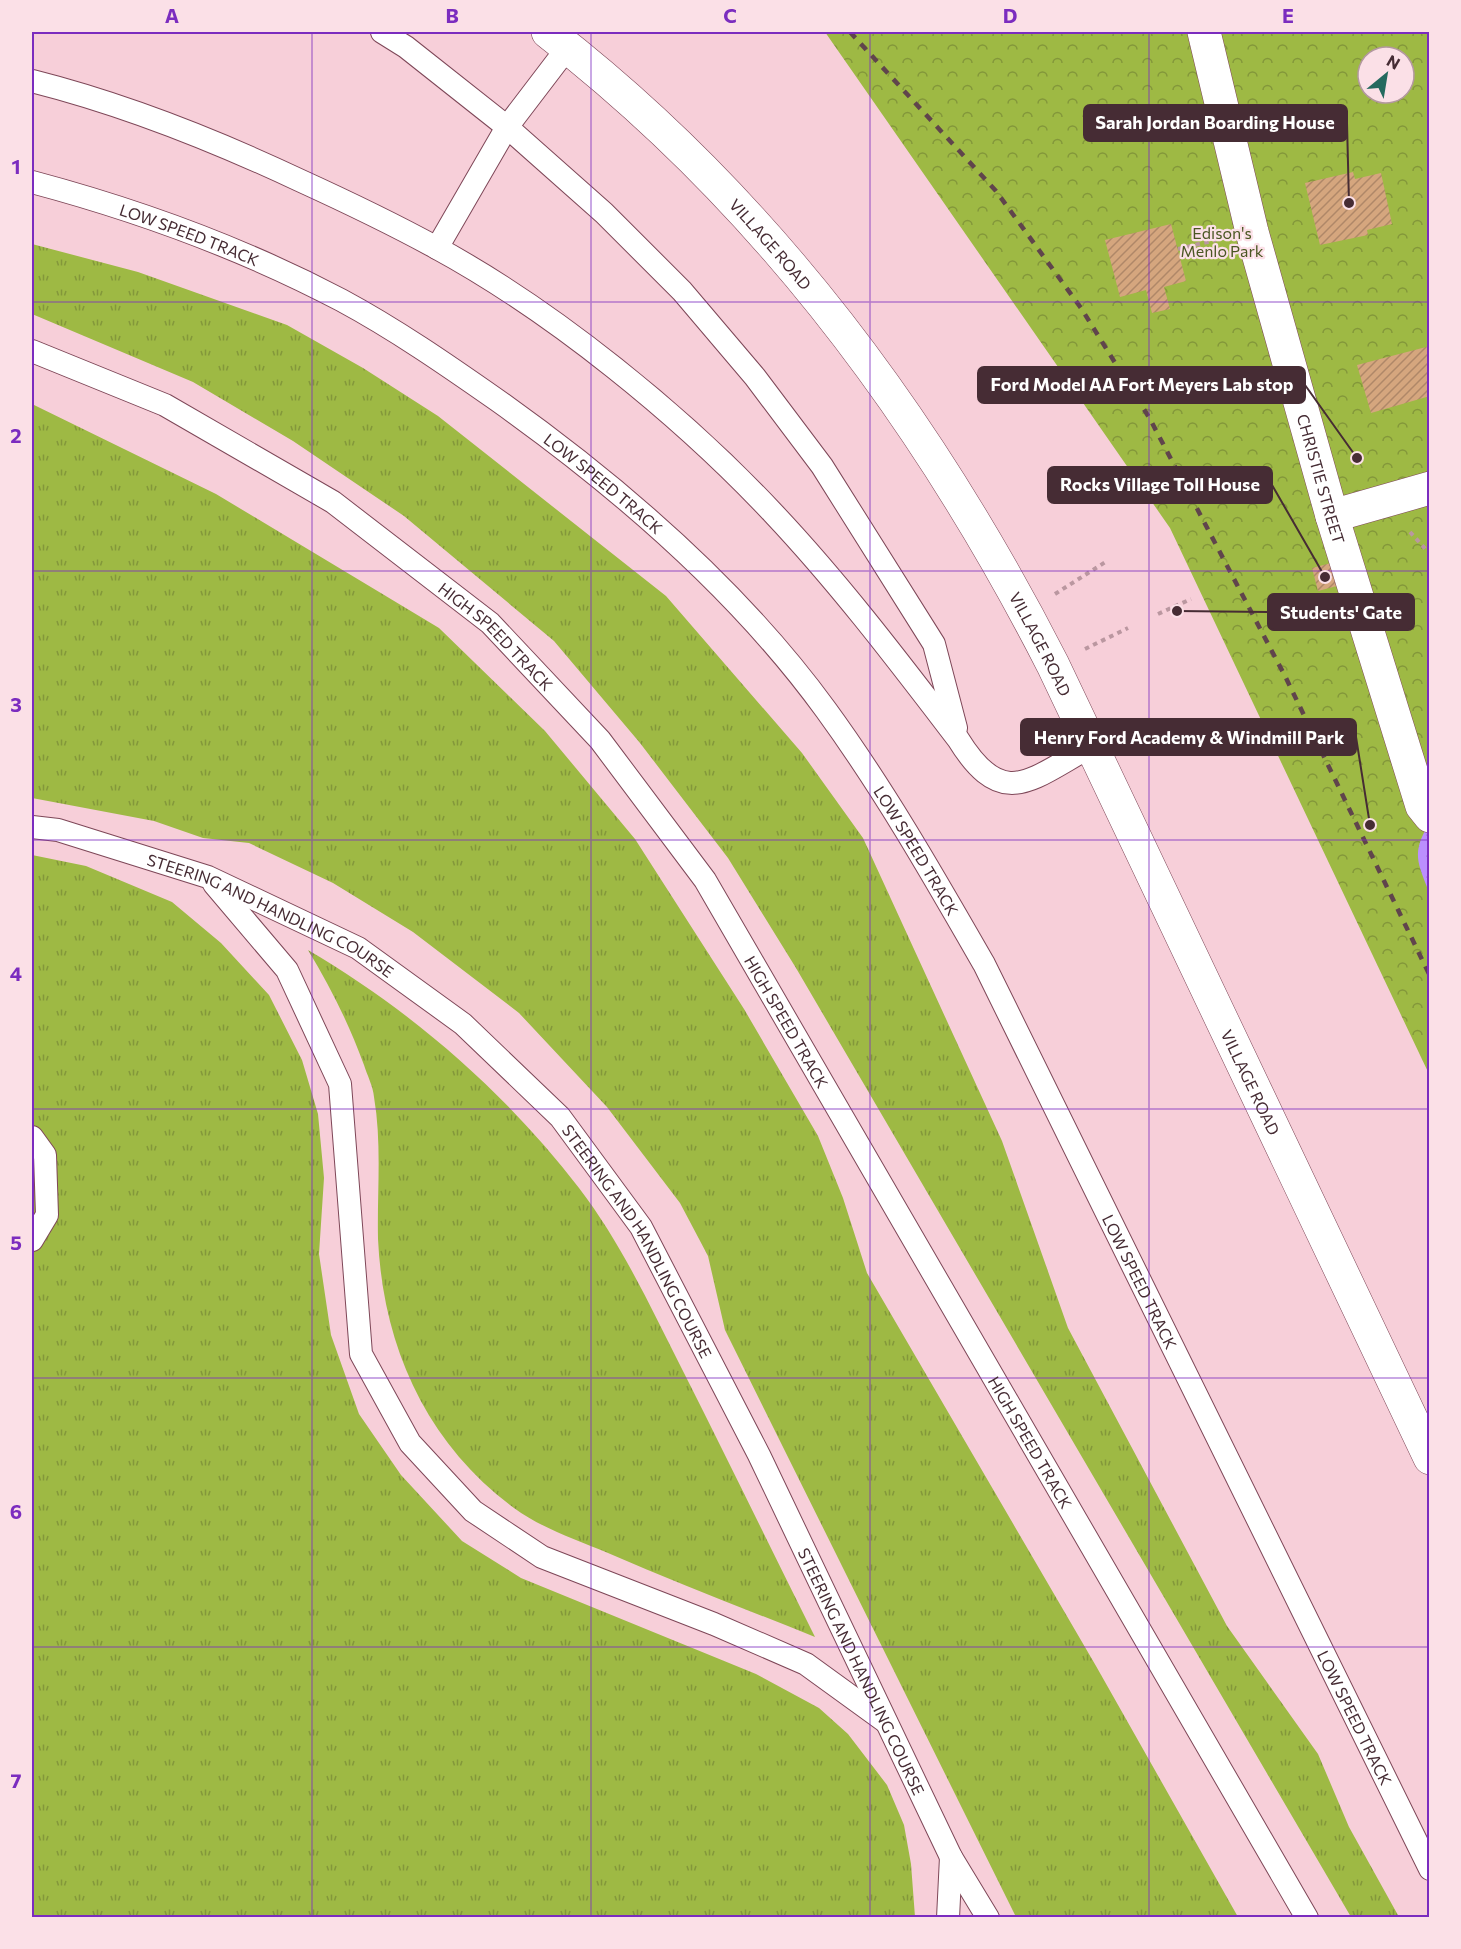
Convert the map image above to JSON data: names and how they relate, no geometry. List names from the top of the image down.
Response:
{
  "streets": {
    "street": ["VILLAGE ROAD", "CHRISTIE STREET"],
    "lane": ["LOW SPEED TRACK", "HIGH SPEED TRACK", "STEERING AND HANDLING COURSE"]
  },
  "parks": ["Edison's Menlo Park"],
  "places": [
    "Sarah Jordan Boarding House",
    "Ford Model AA Fort Meyers Lab stop",
    "Rocks Village Toll House",
    "Students' Gate",
    "Henry Ford Academy & Windmill Park"
  ],
  "north": "top right",
  "grid": {
    "columns": [
      "A",
      "B",
      "C",
      "D",
      "E"
    ],
    "rows": [
      "1",
      "2",
      "3",
      "4",
      "5",
      "6",
      "7"
    ]
  }
}
